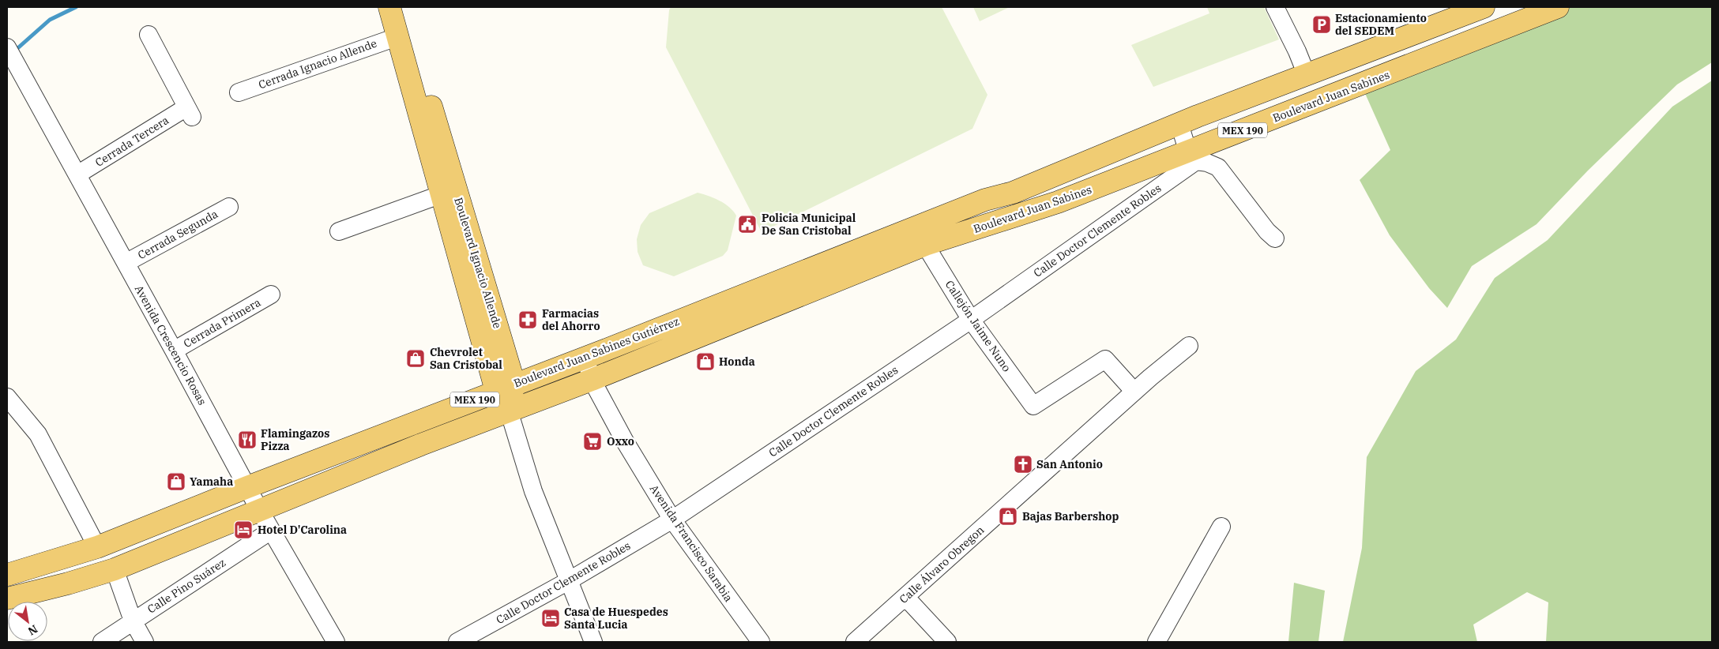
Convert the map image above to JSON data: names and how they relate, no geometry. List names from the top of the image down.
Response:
{
  "streets": {
    "main road": [
      "Boulevard Juan Sabines",
      "MEX 190",
      "Boulevard Ignacio Allende",
      "Boulevard Juan Sabines Gutiérrez"
    ],
    "street": [
      "Cerrada Ignacio Allende",
      "Cerrada Tercera",
      "Calle Doctor Clemente Robles",
      "Cerrada Segunda",
      "Cerrada Primera",
      "Callejón Jaime Nuno",
      "Avenida Crescencio Rosas",
      "Avenida Francisco Sarabia",
      "Calle Álvaro Obregon",
      "Calle Pino Suárez"
    ]
  },
  "crossings": [
    ["Cerrada Ignacio Allende", "Boulevard Ignacio Allende"],
    ["Boulevard Juan Sabines", "Calle Doctor Clemente Robles"],
    ["Boulevard Juan Sabines", "Callejón Jaime Nuno"],
    ["Boulevard Juan Sabines", "Boulevard Juan Sabines Gutiérrez"],
    ["Cerrada Tercera", "Avenida Crescencio Rosas"],
    ["Calle Doctor Clemente Robles", "Callejón Jaime Nuno"],
    ["Calle Doctor Clemente Robles", "Avenida Francisco Sarabia"],
    ["Cerrada Segunda", "Avenida Crescencio Rosas"],
    ["Boulevard Ignacio Allende", "Boulevard Juan Sabines Gutiérrez"],
    ["Cerrada Primera", "Avenida Crescencio Rosas"],
    ["Callejón Jaime Nuno", "Boulevard Juan Sabines Gutiérrez"],
    ["Callejón Jaime Nuno", "Calle Álvaro Obregon"],
    ["Avenida Crescencio Rosas", "Boulevard Juan Sabines Gutiérrez"],
    ["Avenida Crescencio Rosas", "Calle Pino Suárez"],
    ["Boulevard Juan Sabines Gutiérrez", "Avenida Francisco Sarabia"]
  ],
  "places": {
    "parking": ["Estacionamiento del SEDEM"],
    "public building": ["Policia Municipal De San Cristobal"],
    "pharmacy": ["Farmacias del Ahorro"],
    "shop": [
      "Chevrolet San Cristobal",
      "Honda",
      "Yamaha",
      "Bajas Barbershop"
    ],
    "restaurant": ["Flamingazos Pizza"],
    "supermarket": ["Oxxo"],
    "church": ["San Antonio"],
    "hotel": ["Hotel D'Carolina", "Casa de Huespedes Santa Lucia"]
  },
  "north": "bottom right"
}
